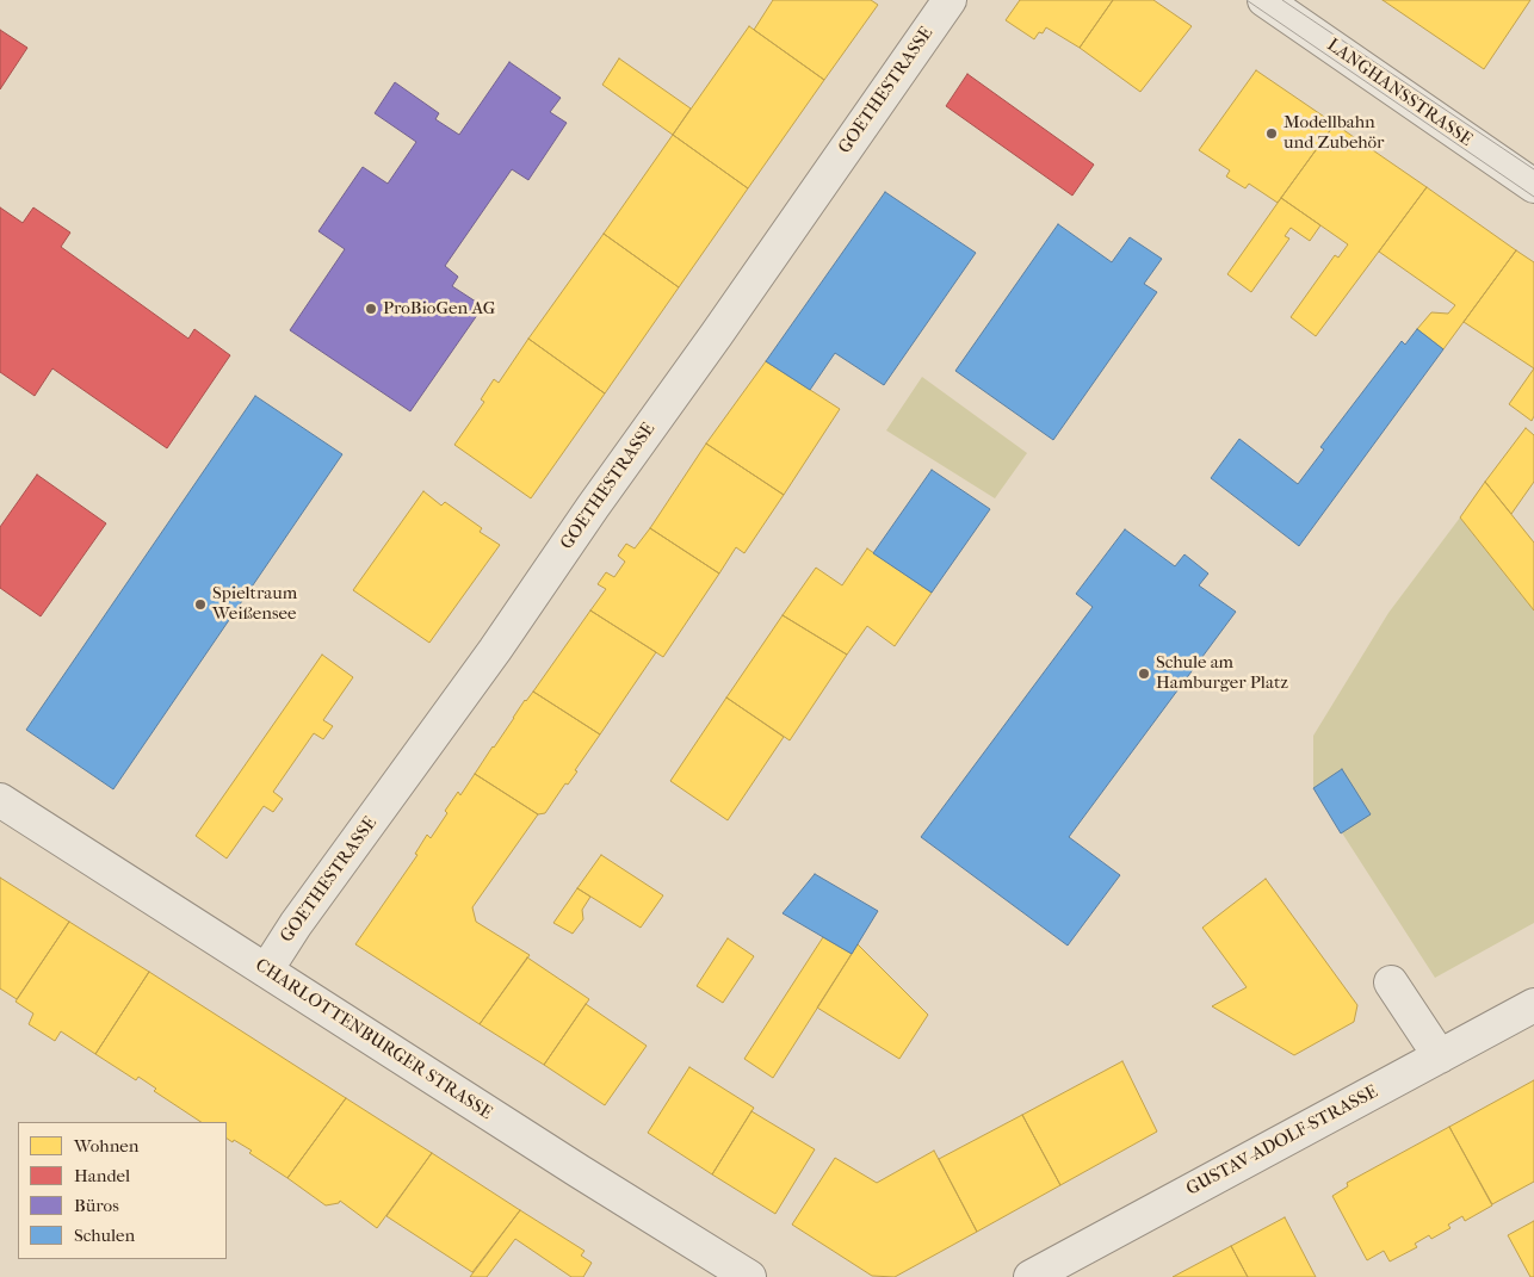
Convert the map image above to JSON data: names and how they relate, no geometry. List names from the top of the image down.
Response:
{
  "streets": {
    "street": [
      "GOETHESTRASSE",
      "LANGHANSSTRASSE",
      "CHARLOTTENBURGER STRASSE",
      "GUSTAV-ADOLF-STRASSE"
    ]
  },
  "crossings": [
    ["GOETHESTRASSE", "CHARLOTTENBURGER STRASSE"]
  ],
  "places": [
    "Modellbahn und Zubehör",
    "ProBioGen AG",
    "Spieltraum Weißensee",
    "Schule am Hamburger Platz"
  ],
  "legend": [
    "Wohnen",
    "Handel",
    "Büros",
    "Schulen"
  ]
}
